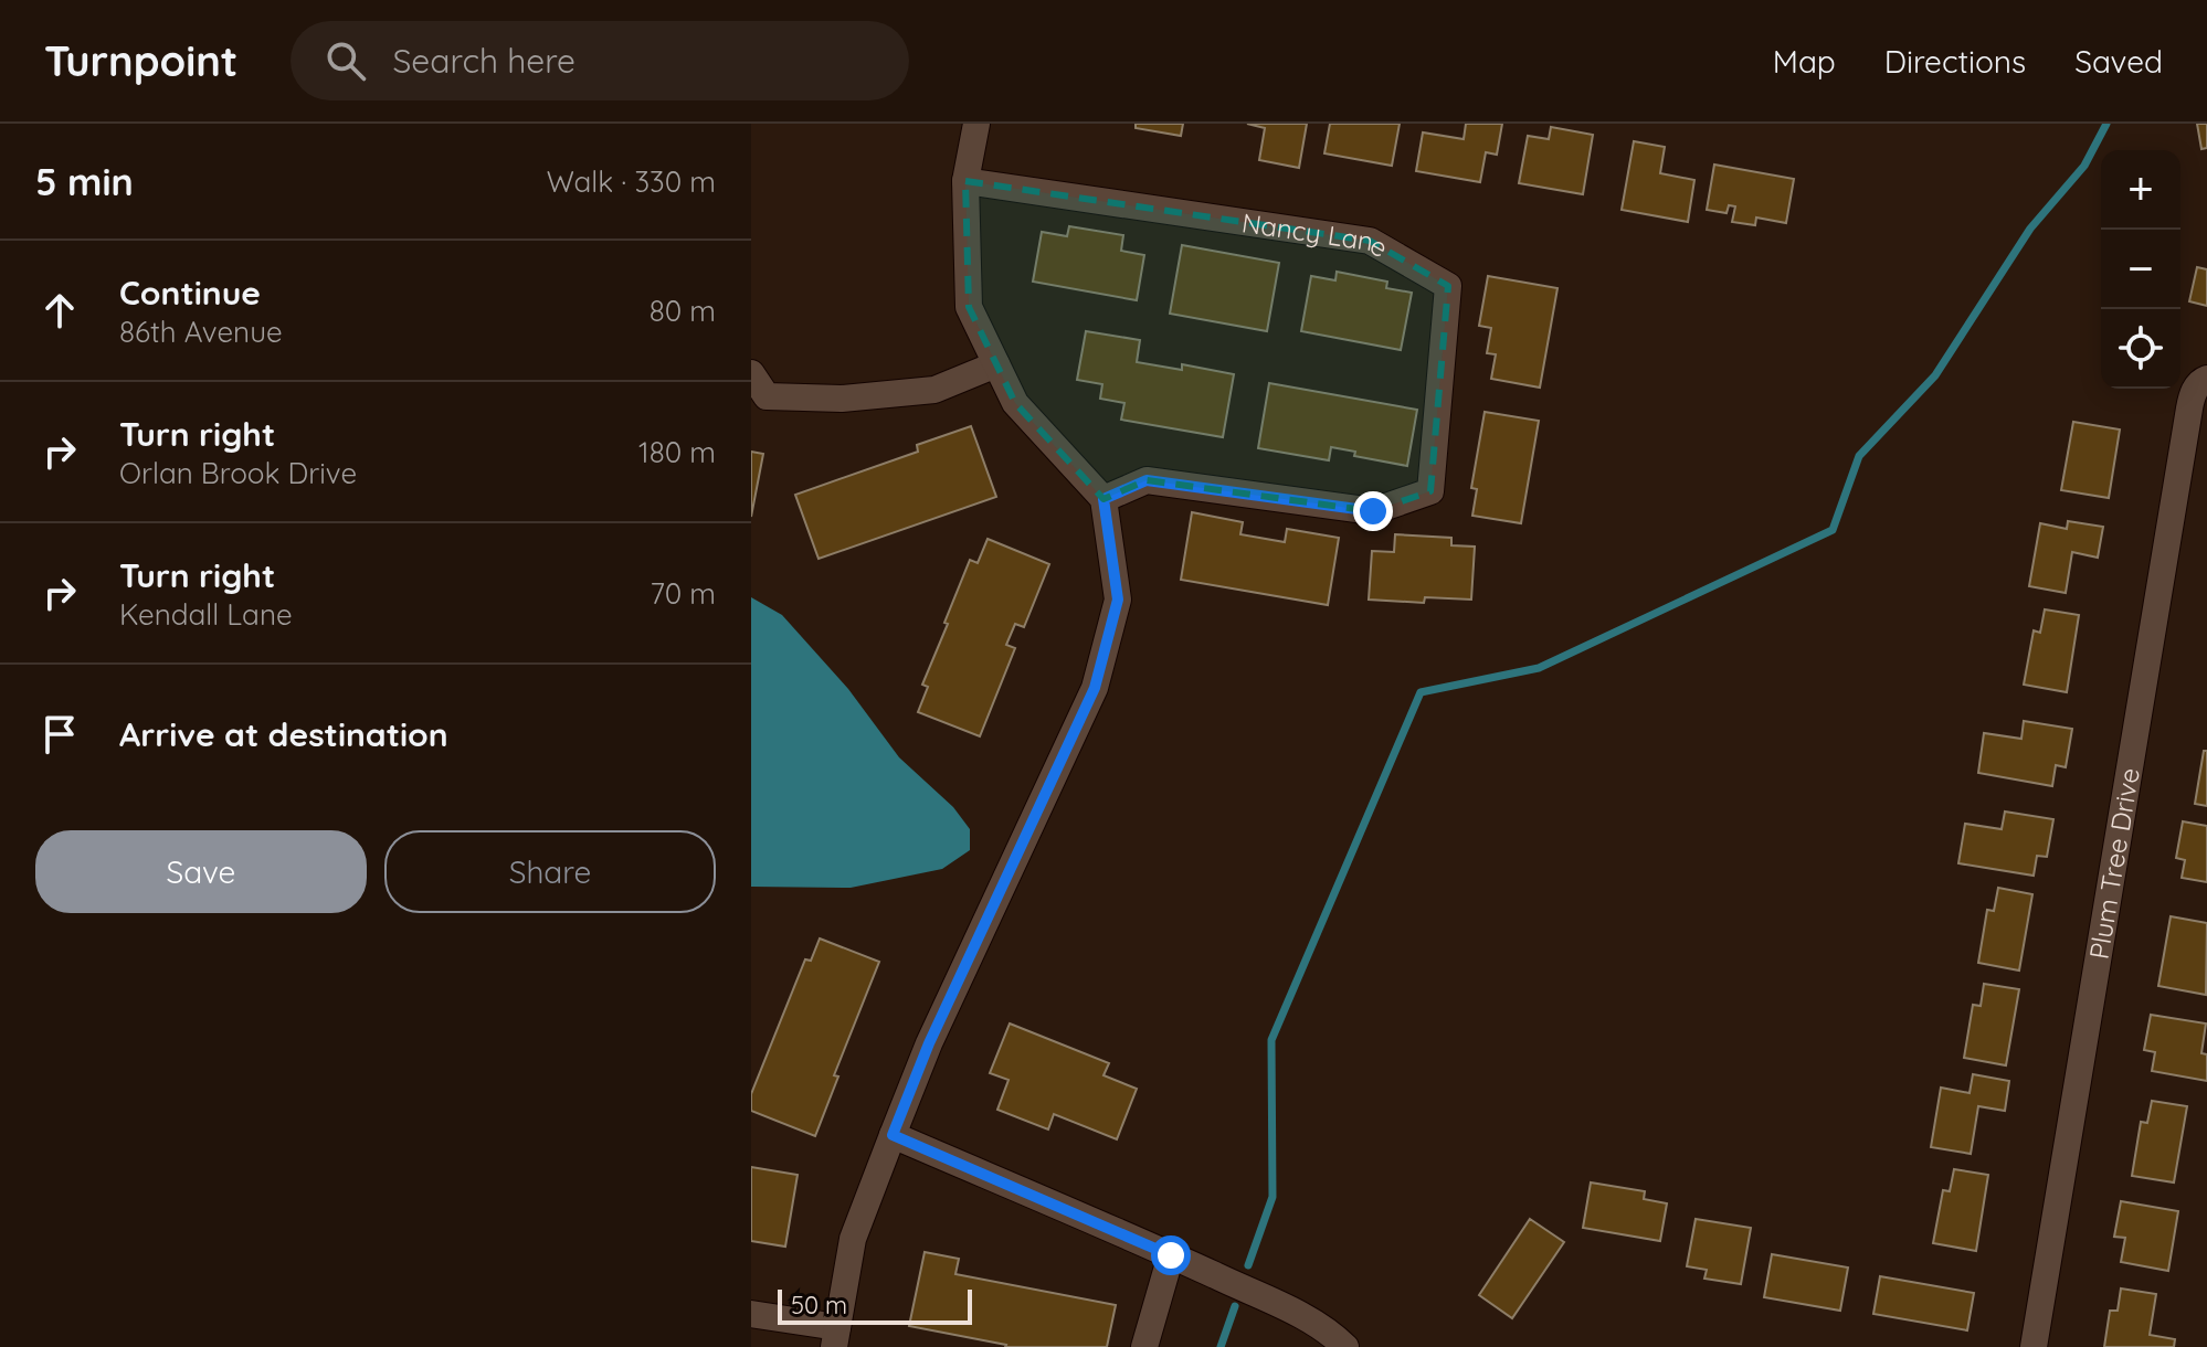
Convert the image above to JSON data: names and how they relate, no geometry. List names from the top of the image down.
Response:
{
  "streets": {
    "street": ["Nancy Lane", "Plum Tree Drive"]
  },
  "scale_bar": "50 m",
  "page": {
    "header": "Turnpoint",
    "search": "Search here",
    "nav": ["Map", "Directions", "Saved"],
    "heading": ["5 min", "Walk · 330 m"],
    "map_buttons": ["+", "−"],
    "list": [
      ["Continue", "86th Avenue", "80 m"],
      ["Turn right", "Orlan Brook Drive", "180 m"],
      ["Turn right", "Kendall Lane", "70 m"],
      "Arrive at destination"
    ],
    "buttons": ["Save", "Share"],
    "scale": "50 m"
  }
}
